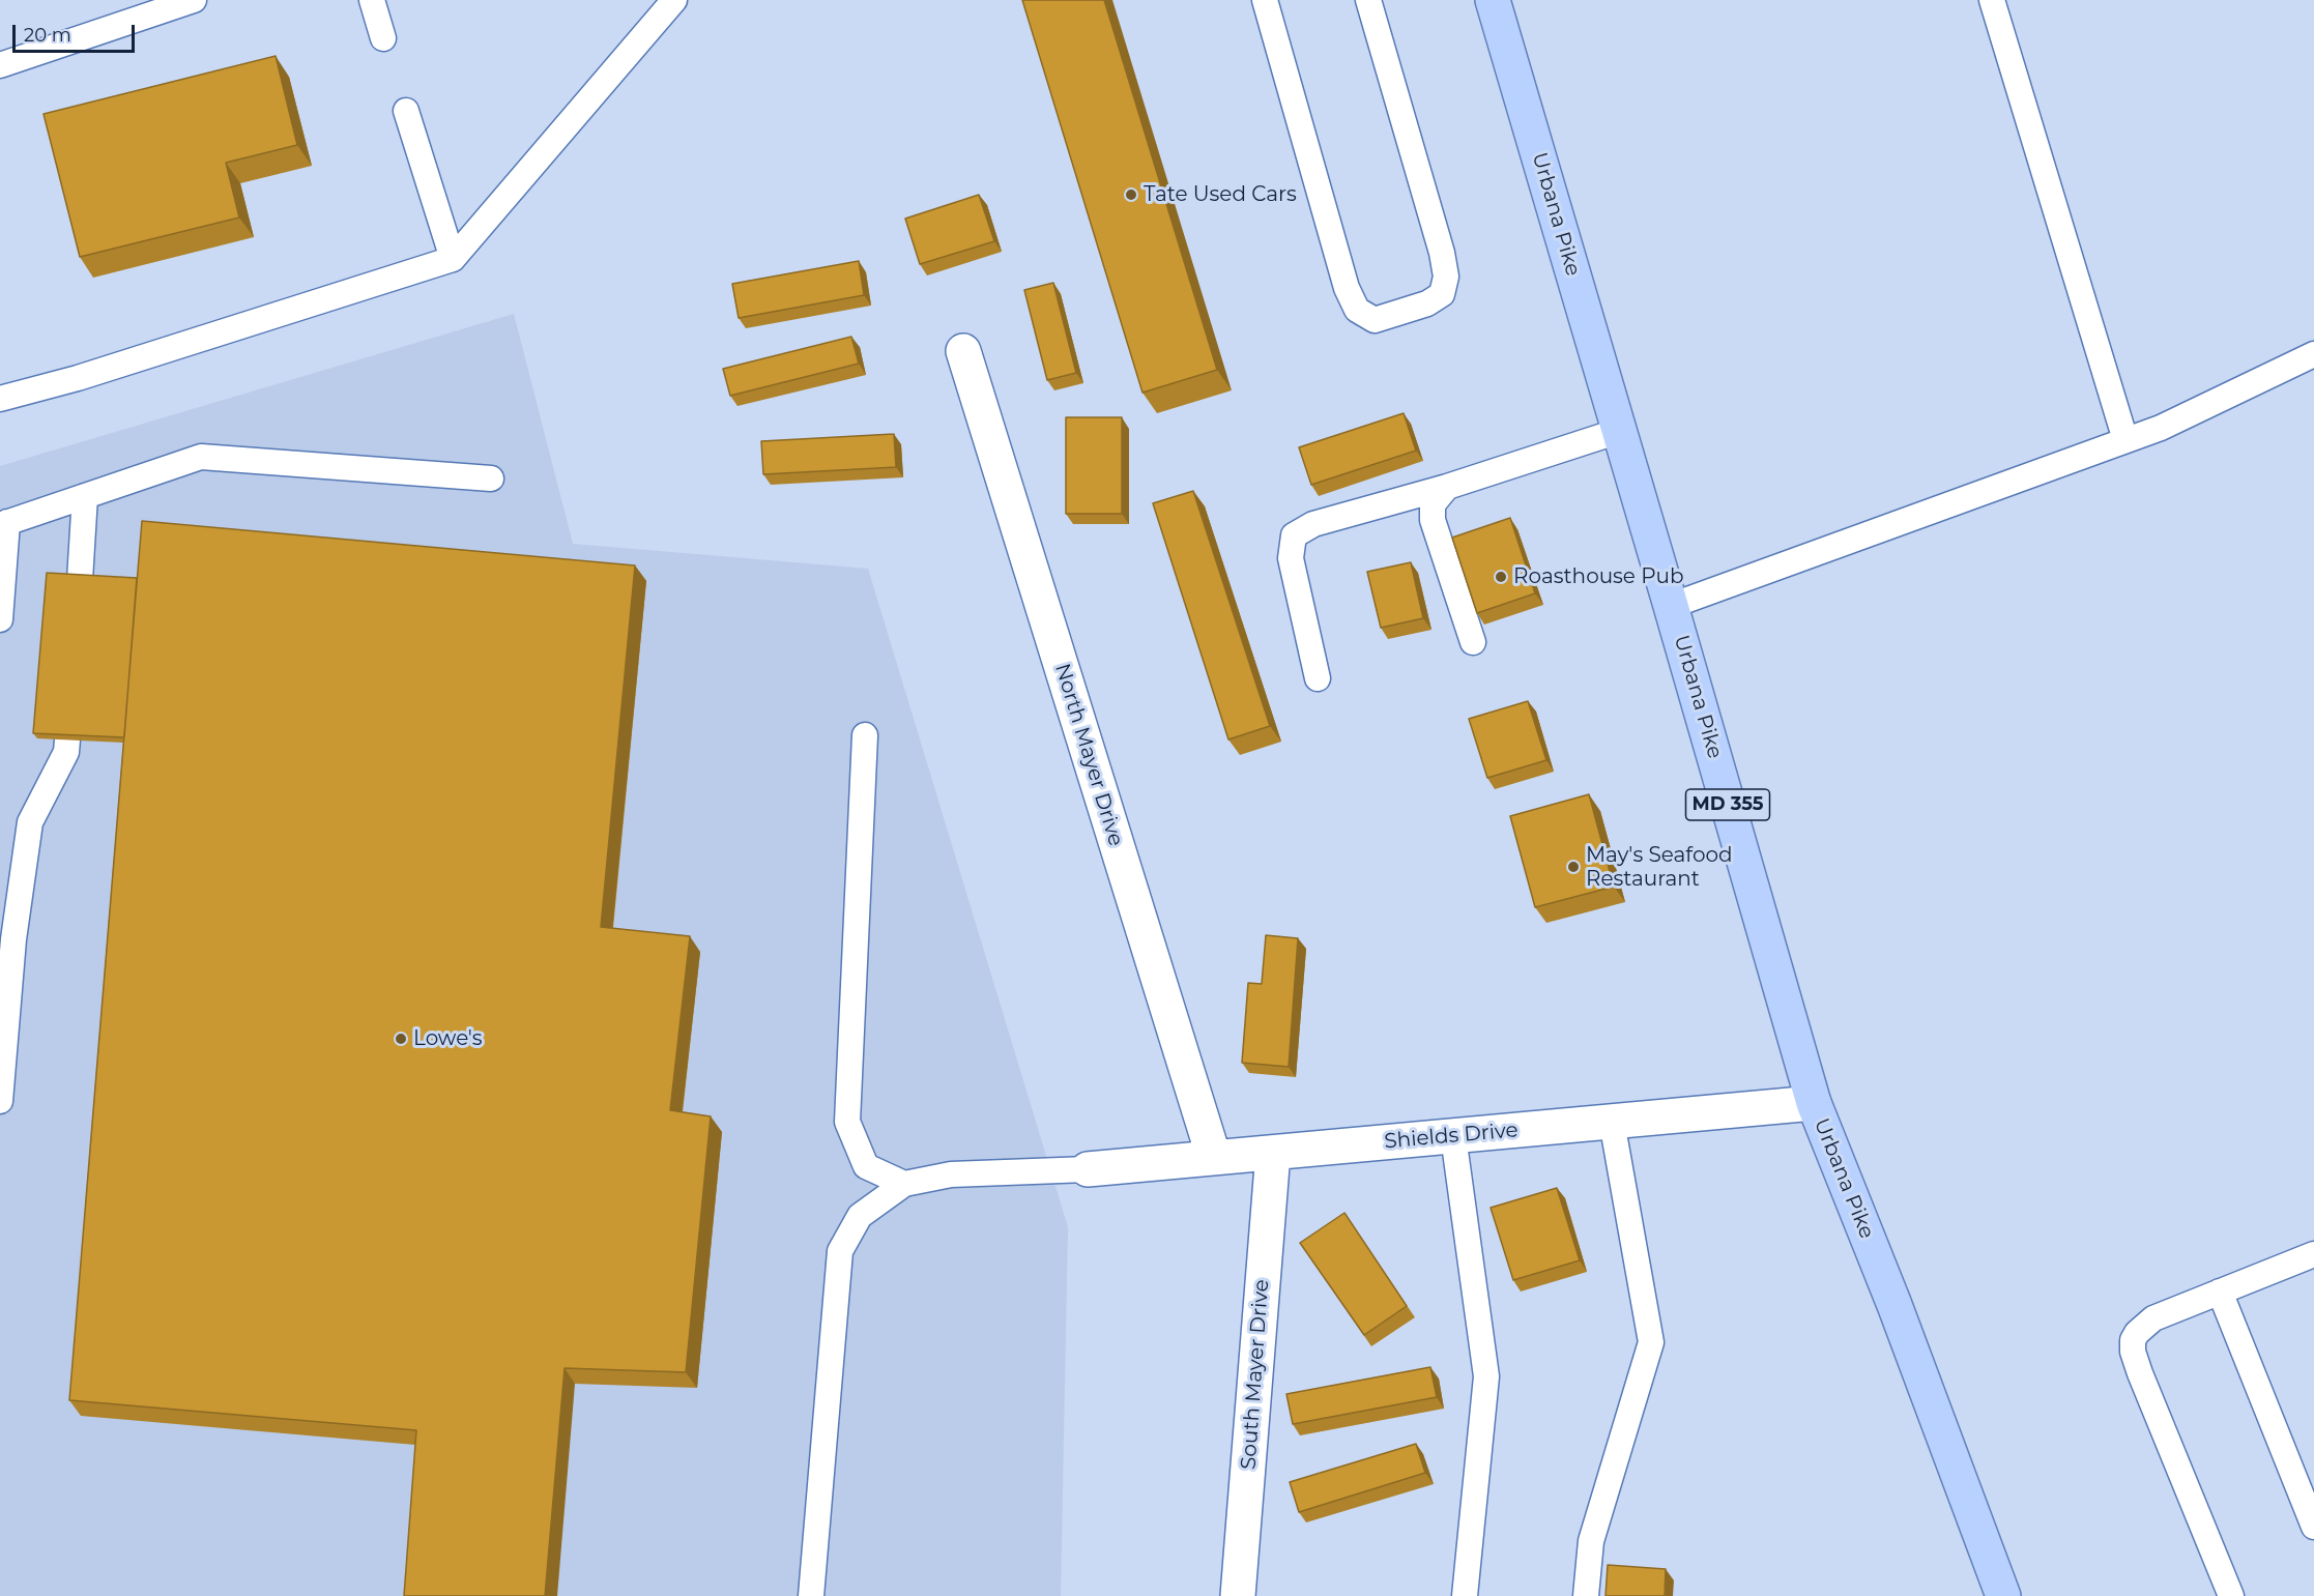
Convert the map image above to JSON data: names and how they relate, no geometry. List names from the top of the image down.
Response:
{
  "streets": {
    "main road": ["Urbana Pike", "MD 355"],
    "street": ["North Mayer Drive", "Shields Drive", "South Mayer Drive"]
  },
  "crossings": [
    ["Urbana Pike", "Shields Drive"],
    ["North Mayer Drive", "Shields Drive"],
    ["Shields Drive", "South Mayer Drive"]
  ],
  "places": [
    "Tate Used Cars",
    "Roasthouse Pub",
    "May's Seafood Restaurant",
    "Lowe's"
  ],
  "scale_bar": "20 m"
}
